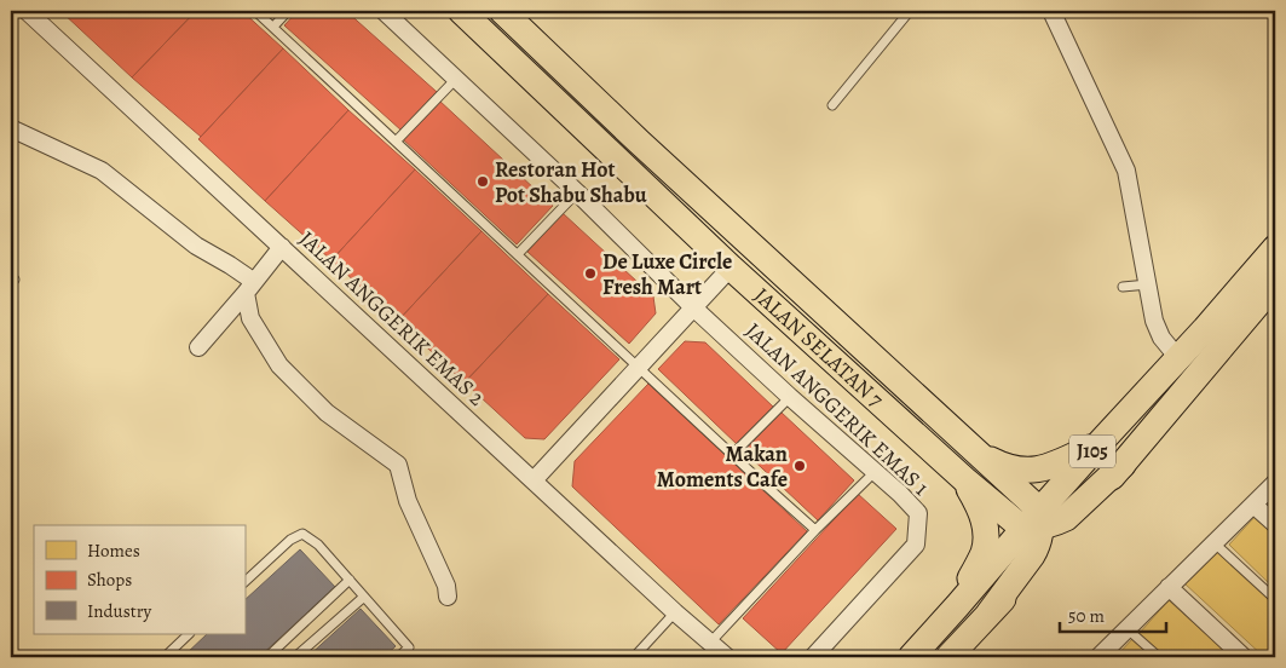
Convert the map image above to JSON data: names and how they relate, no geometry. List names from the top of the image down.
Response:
{
  "streets": {
    "main road": ["JALAN SELATAN 7", "J105"],
    "street": ["JALAN ANGGERIK EMAS 2", "JALAN ANGGERIK EMAS 1"]
  },
  "crossings": [
    ["JALAN SELATAN 7", "J105"]
  ],
  "places": ["Restoran Hot Pot Shabu Shabu", "De Luxe Circle Fresh Mart", "Makan Moments Cafe"],
  "legend": ["Homes", "Shops", "Industry"],
  "scale_bar": "50 m"
}
